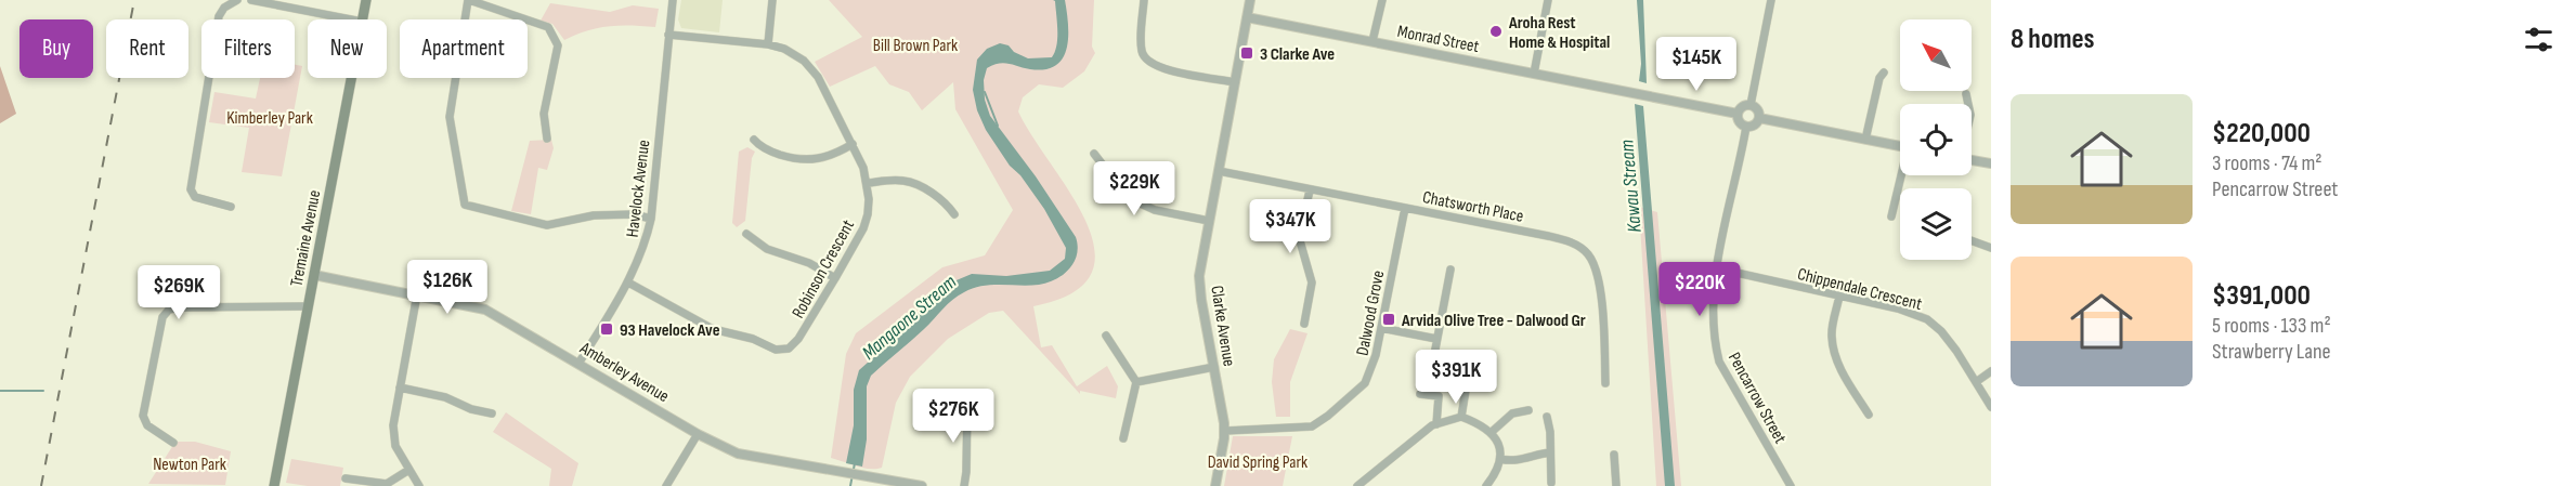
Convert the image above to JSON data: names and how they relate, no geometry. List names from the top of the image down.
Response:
{
  "streets": {
    "main road": ["Tremaine Avenue"],
    "street": [
      "Monrad Street",
      "Havelock Avenue",
      "Chatsworth Place",
      "Robinson Crescent",
      "Chippendale Crescent",
      "Dalwood Grove",
      "Clarke Avenue",
      "Amberley Avenue",
      "Pencarrow Street"
    ]
  },
  "crossings": [
    ["Monrad Street", "Clarke Avenue"],
    ["Monrad Street", "Pencarrow Street"],
    ["Havelock Avenue", "Robinson Crescent"],
    ["Havelock Avenue", "Amberley Avenue"],
    ["Chatsworth Place", "Dalwood Grove"],
    ["Chatsworth Place", "Clarke Avenue"],
    ["Tremaine Avenue", "Amberley Avenue"],
    ["Chippendale Crescent", "Pencarrow Street"],
    ["Dalwood Grove", "Clarke Avenue"]
  ],
  "water": ["Kawau Stream", "Mangaone Stream"],
  "parks": [
    "Bill Brown Park",
    "Kimberley Park",
    "David Spring Park",
    "Newton Park"
  ],
  "places": {
    "other": ["Aroha Rest Home & Hospital"],
    "transit": ["3 Clarke Ave", "Arvida Olive Tree - Dalwood Gr", "93 Havelock Ave"]
  },
  "north": "top left",
  "page": {
    "heading": "8 homes",
    "chip": [
      "Buy",
      "Rent",
      "Filters",
      "New",
      "Apartment"
    ],
    "price": [
      "$145K",
      "$229K",
      "$347K",
      "$126K",
      "$220K",
      "$269K",
      "$391K",
      "$276K"
    ],
    "list": [
      {
        "name": "$220,000",
        "note": "3 rooms · 74 m² · Pencarrow Street"
      },
      {
        "name": "$391,000",
        "note": "5 rooms · 133 m² · Strawberry Lane"
      }
    ]
  }
}
